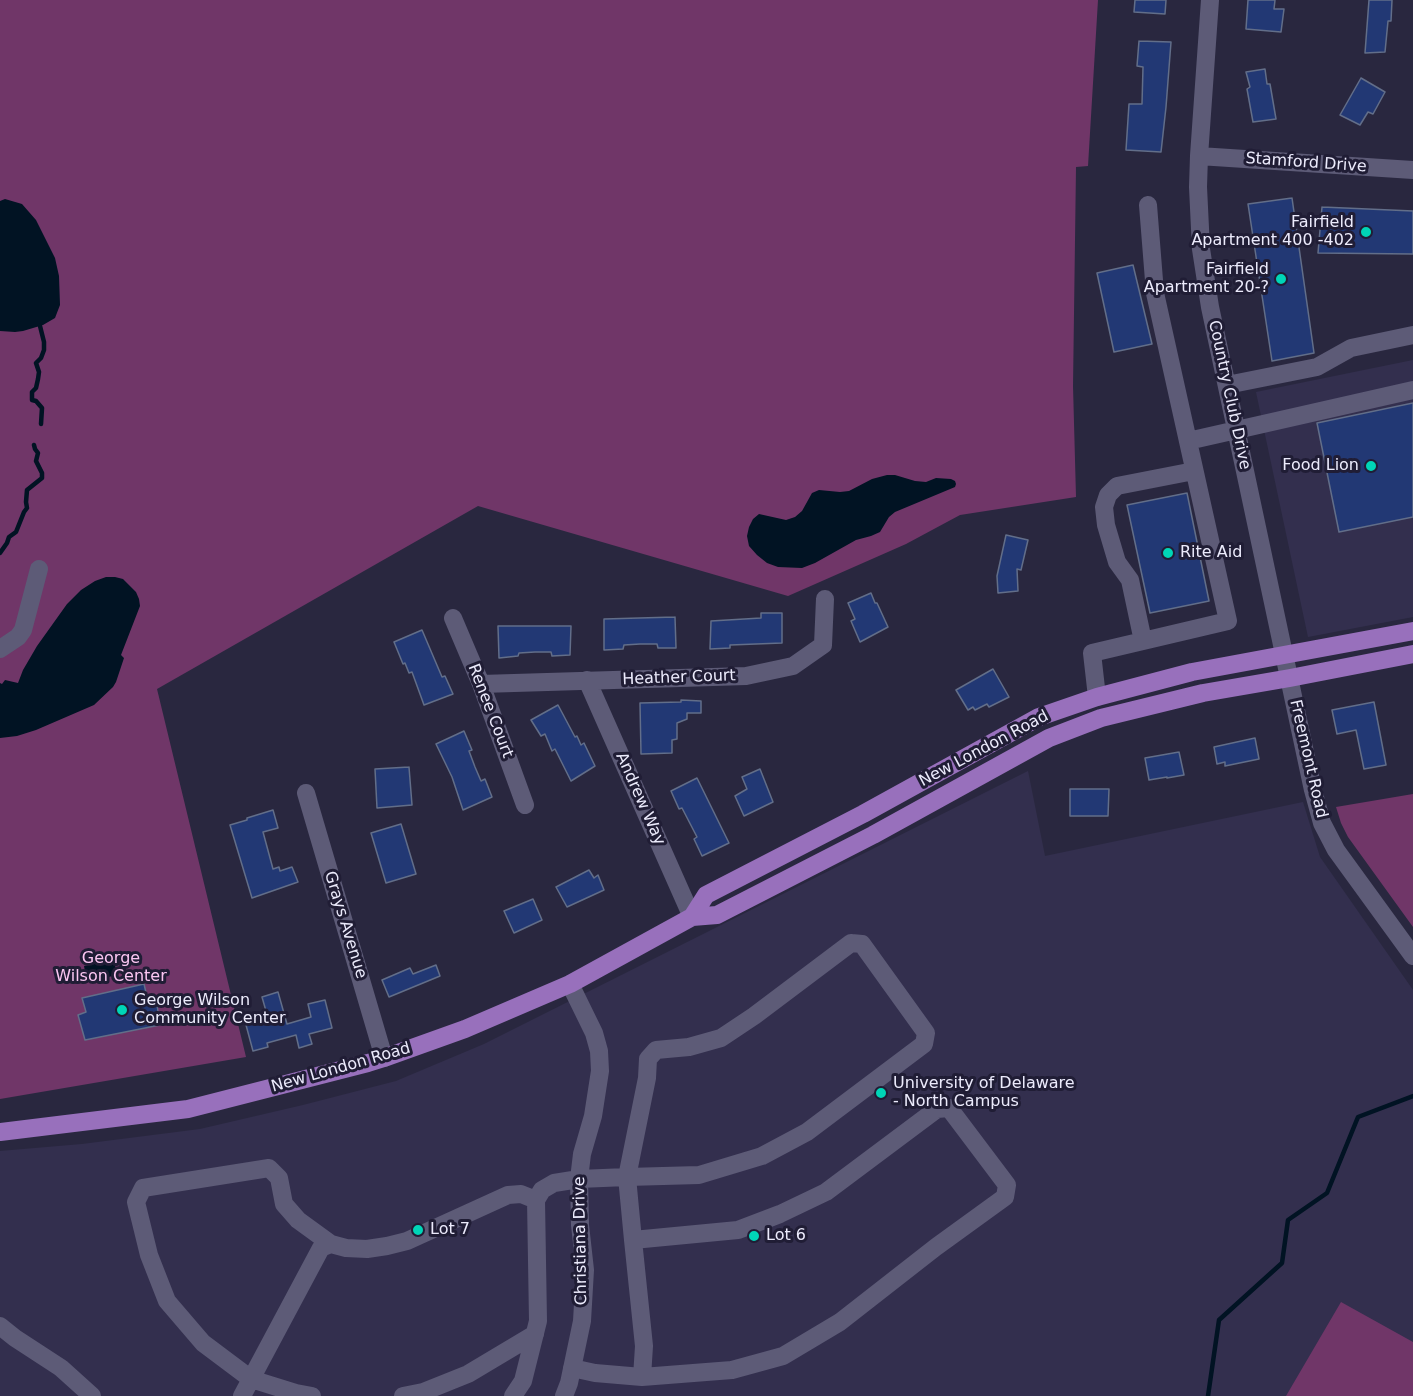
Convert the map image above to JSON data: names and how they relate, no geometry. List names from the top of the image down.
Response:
{
  "streets": {
    "main road": ["New London Road"],
    "street": [
      "Stamford Drive",
      "Country Club Drive",
      "Heather Court",
      "Renee Court",
      "Freemont Road",
      "Andrew Way",
      "Grays Avenue",
      "Christiana Drive"
    ]
  },
  "crossings": [
    ["Stamford Drive", "Country Club Drive"],
    ["Country Club Drive", "New London Road"],
    ["Country Club Drive", "Freemont Road"],
    ["Heather Court", "Renee Court"],
    ["Heather Court", "Andrew Way"],
    ["New London Road", "Freemont Road"],
    ["New London Road", "Andrew Way"],
    ["New London Road", "Grays Avenue"],
    ["New London Road", "Christiana Drive"]
  ],
  "parks": ["George Wilson Center"],
  "places": [
    "Fairfield Apartment 400 -402",
    "Fairfield Apartment 20-?",
    "Food Lion",
    "Rite Aid",
    "George Wilson Community Center",
    "University of Delaware - North Campus",
    "Lot 7",
    "Lot 6"
  ]
}
